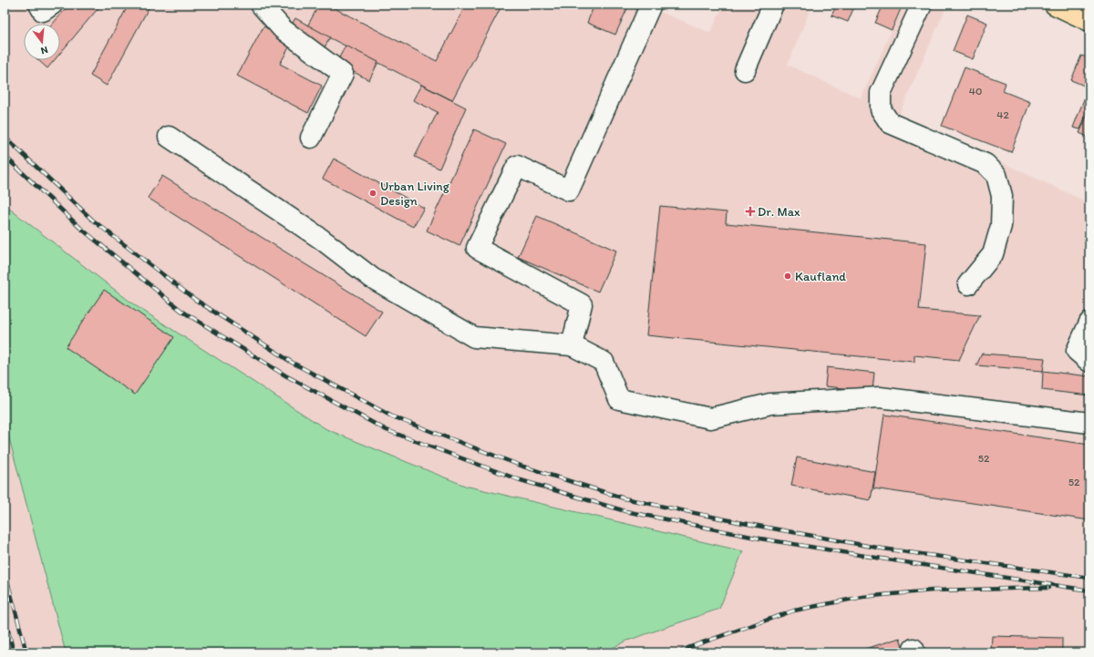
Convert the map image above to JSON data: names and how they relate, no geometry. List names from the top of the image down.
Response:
{
  "places": {
    "other": ["Urban Living Design", "Kaufland"],
    "health": ["Dr. Max"]
  },
  "house_numbers": [
    "40",
    "42",
    "52",
    "52"
  ],
  "north": "bottom"
}
